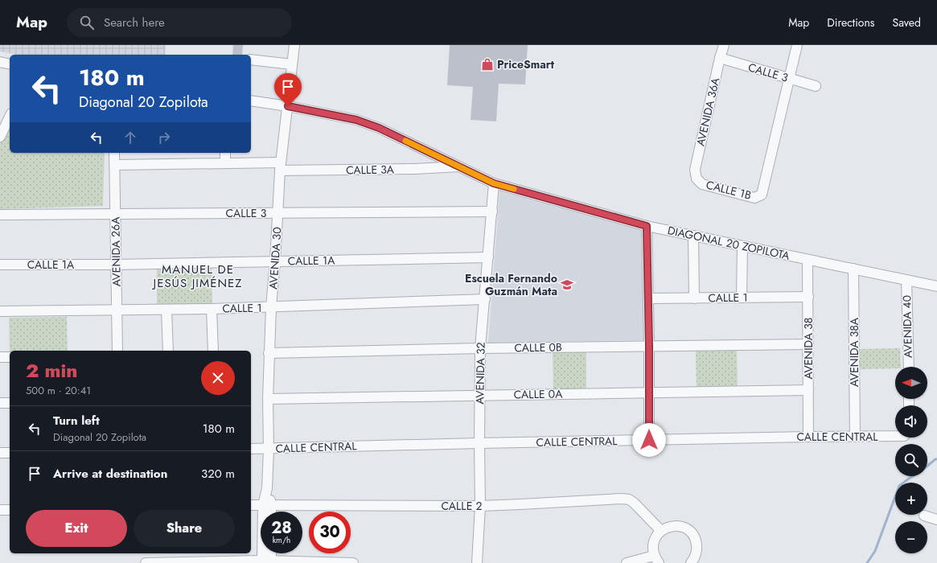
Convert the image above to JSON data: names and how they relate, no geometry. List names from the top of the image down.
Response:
{
  "streets": {
    "street": [
      "CALLE 3",
      "AVENIDA 36A",
      "CALLE 3A",
      "CALLE 1B",
      "DIAGONAL 20 ZOPILOTA",
      "AVENIDA 26A",
      "AVENIDA 30",
      "CALLE 1A",
      "CALLE 1",
      "AVENIDA 40",
      "CALLE 0B",
      "AVENIDA 38",
      "AVENIDA 38A",
      "AVENIDA 32",
      "CALLE 0A",
      "CALLE CENTRAL",
      "CALLE 2"
    ]
  },
  "crossings": [
    ["CALLE 3", "AVENIDA 36A"],
    ["CALLE 3", "CALLE 1B"],
    ["CALLE 3", "AVENIDA 26A"],
    ["CALLE 3", "AVENIDA 30"],
    ["CALLE 3", "AVENIDA 32"],
    ["AVENIDA 36A", "CALLE 1B"],
    ["CALLE 3A", "DIAGONAL 20 ZOPILOTA"],
    ["CALLE 3A", "AVENIDA 26A"],
    ["CALLE 3A", "AVENIDA 30"],
    ["DIAGONAL 20 ZOPILOTA", "AVENIDA 30"],
    ["DIAGONAL 20 ZOPILOTA", "AVENIDA 40"],
    ["DIAGONAL 20 ZOPILOTA", "AVENIDA 38"],
    ["DIAGONAL 20 ZOPILOTA", "AVENIDA 38A"],
    ["DIAGONAL 20 ZOPILOTA", "AVENIDA 32"],
    ["AVENIDA 26A", "CALLE 1A"],
    ["AVENIDA 26A", "CALLE 1"],
    ["AVENIDA 30", "CALLE 1A"],
    ["AVENIDA 30", "CALLE 1"],
    ["AVENIDA 30", "CALLE 0B"],
    ["AVENIDA 30", "CALLE 0A"],
    ["AVENIDA 30", "CALLE CENTRAL"],
    ["AVENIDA 30", "CALLE 2"],
    ["CALLE 1A", "AVENIDA 32"],
    ["CALLE 1", "AVENIDA 38"],
    ["CALLE 1", "AVENIDA 32"],
    ["CALLE 0B", "AVENIDA 38"],
    ["CALLE 0B", "AVENIDA 32"],
    ["AVENIDA 38", "CALLE 0A"],
    ["AVENIDA 38", "CALLE CENTRAL"],
    ["AVENIDA 38A", "CALLE CENTRAL"],
    ["AVENIDA 32", "CALLE 0A"],
    ["AVENIDA 32", "CALLE CENTRAL"],
    ["AVENIDA 32", "CALLE 2"]
  ],
  "districts": ["MANUEL DE JESÚS JIMÉNEZ"],
  "places": {
    "shop": ["PriceSmart"],
    "school or university": ["Escuela Fernando Guzmán Mata"]
  },
  "north": "left",
  "page": {
    "header": "Map",
    "search": "Search here",
    "nav": ["Map", "Directions", "Saved"],
    "turn": ["180 m", "Diagonal 20 Zopilota"],
    "heading": ["2 min", "500 m · 20:41"],
    "map_buttons": ["+", "−"],
    "list": [
      {
        "name": "Turn left",
        "note": "Diagonal 20 Zopilota",
        "value": "180 m"
      },
      {
        "name": "Arrive at destination",
        "value": "320 m"
      }
    ],
    "buttons": ["Exit", "Share"],
    "speed": "28 km/h",
    "limit": "30"
  }
}
